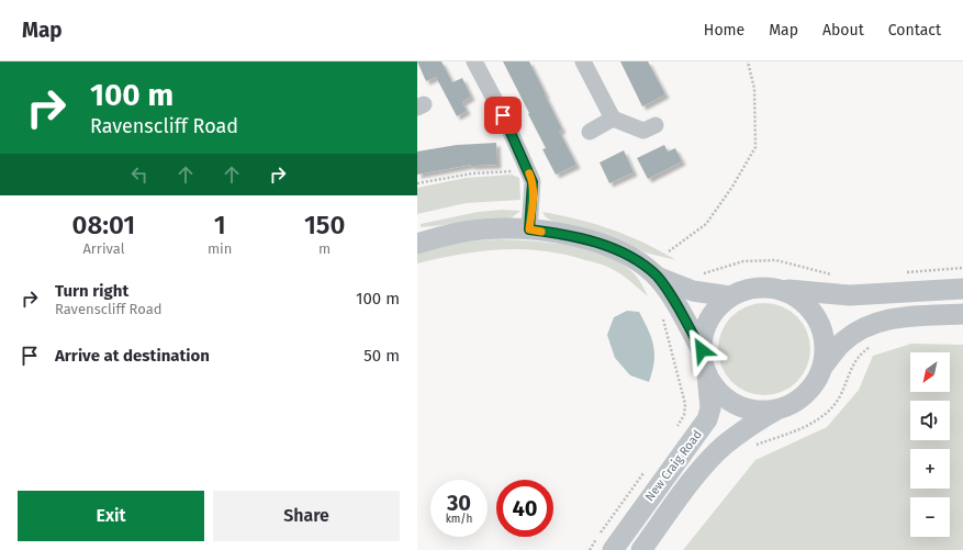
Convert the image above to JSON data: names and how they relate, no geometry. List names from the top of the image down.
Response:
{
  "streets": {
    "street": ["New Craig Road"]
  },
  "north": "bottom left",
  "page": {
    "header": "Map",
    "nav": [
      "Home",
      "Map",
      "About",
      "Contact"
    ],
    "turn": ["100 m", "Ravenscliff Road"],
    "eta": [
      "08:01",
      "Arrival",
      "1",
      "min",
      "150",
      "m"
    ],
    "list": [
      {
        "name": "Turn right",
        "note": "Ravenscliff Road",
        "value": "100 m"
      },
      {
        "name": "Arrive at destination",
        "value": "50 m"
      }
    ],
    "map_buttons": ["+", "−"],
    "speed": "30 km/h",
    "limit": "40",
    "buttons": ["Exit", "Share"]
  }
}
